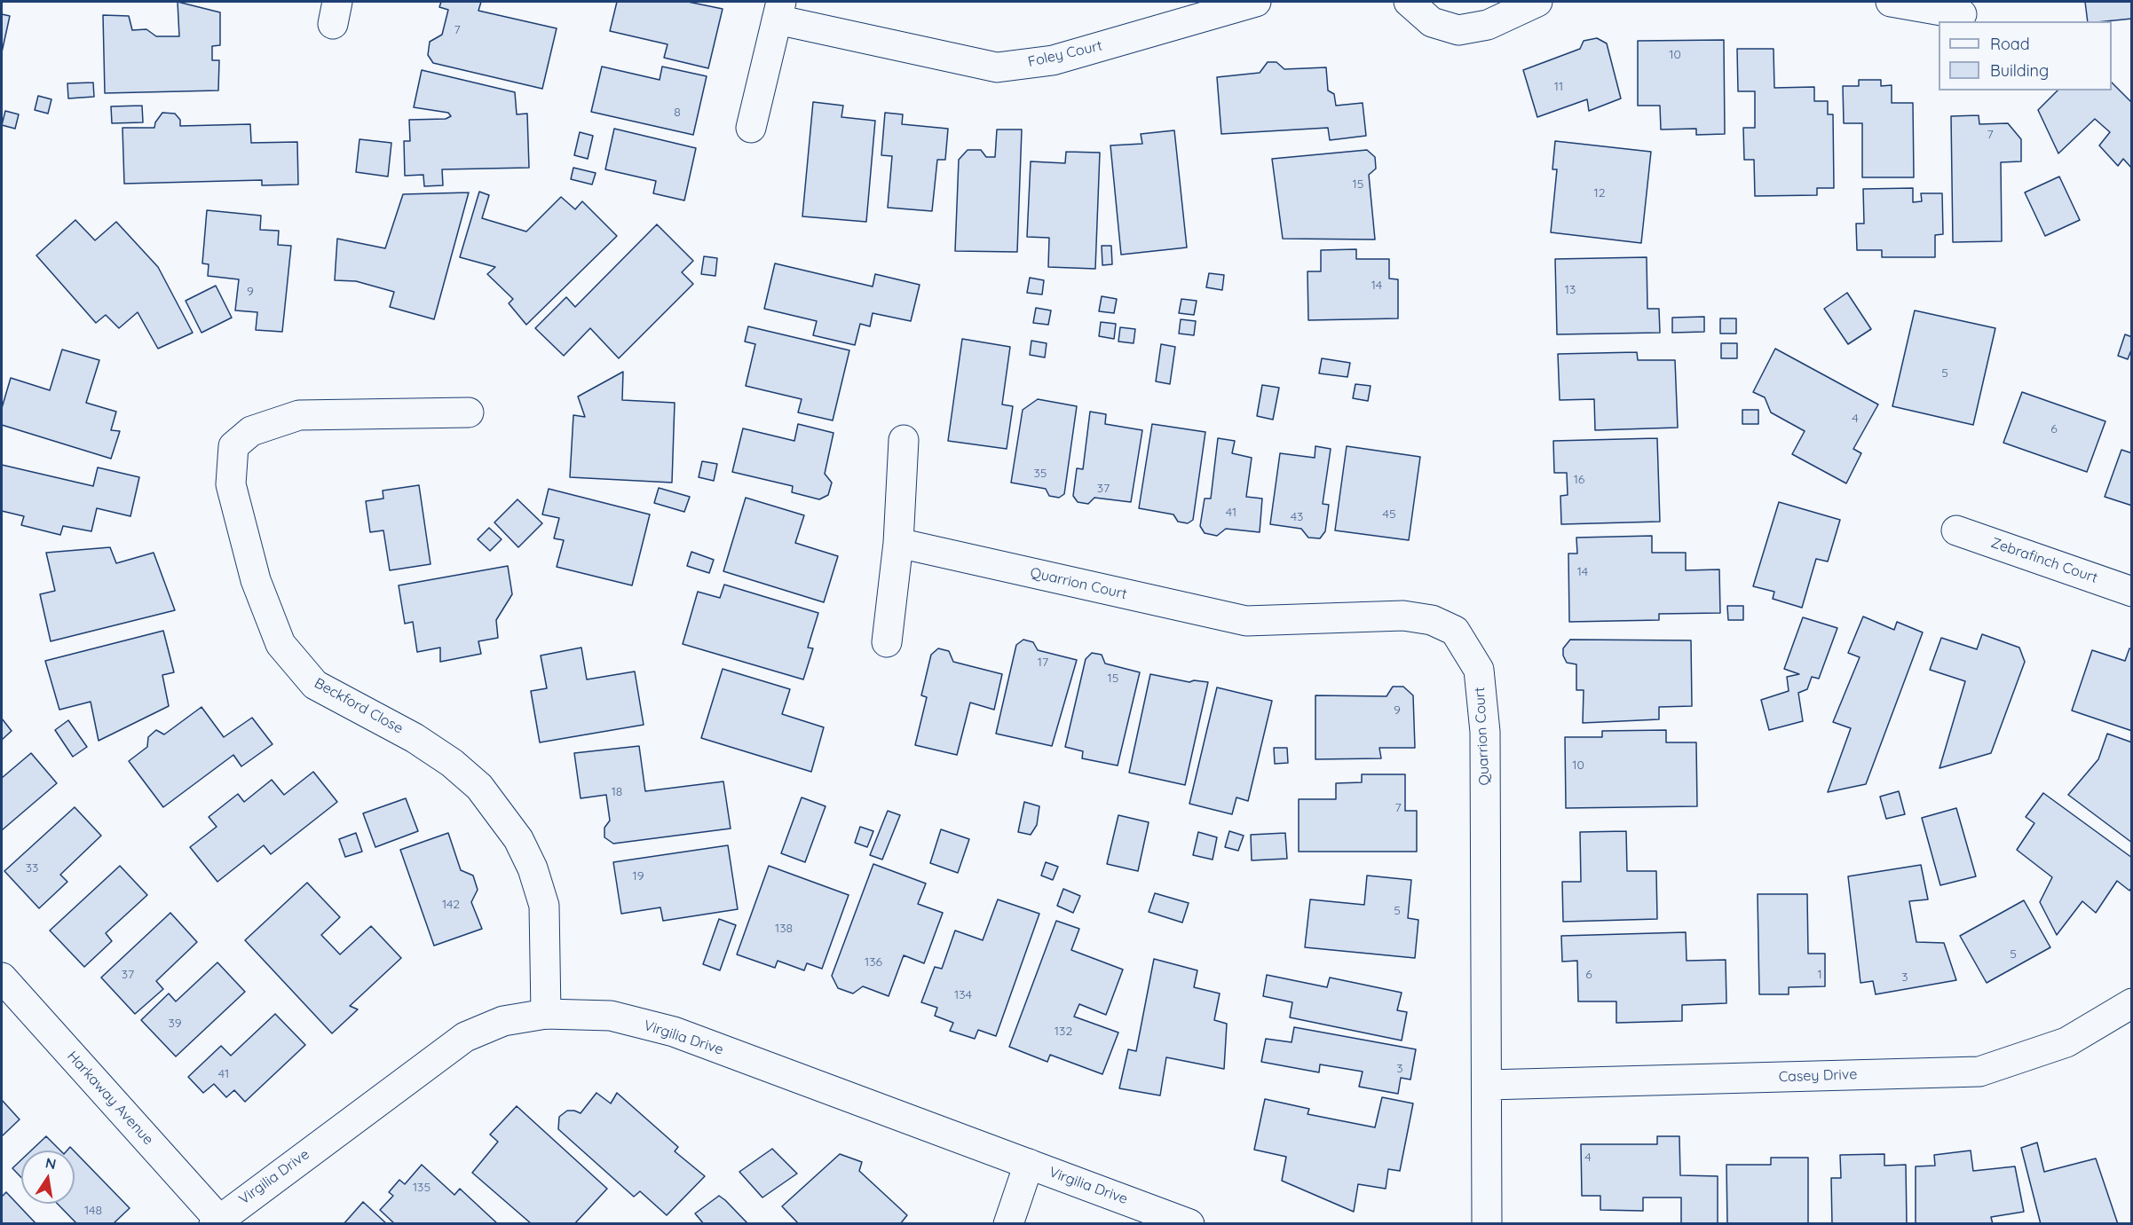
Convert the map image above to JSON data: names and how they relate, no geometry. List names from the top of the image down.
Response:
{
  "streets": {
    "street": [
      "Foley Court",
      "Zebrafinch Court",
      "Quarrion Court",
      "Beckford Close",
      "Virgilia Drive",
      "Casey Drive",
      "Harkaway Avenue"
    ]
  },
  "crossings": [
    ["Quarrion Court", "Casey Drive"],
    ["Beckford Close", "Virgilia Drive"],
    ["Virgilia Drive", "Harkaway Avenue"]
  ],
  "house_numbers": [
    "7",
    "10",
    "11",
    "8",
    "7",
    "15",
    "12",
    "14",
    "13",
    "9",
    "5",
    "4",
    "6",
    "35",
    "16",
    "37",
    "41",
    "45",
    "43",
    "14",
    "17",
    "15",
    "9",
    "10",
    "18",
    "7",
    "33",
    "19",
    "142",
    "5",
    "138",
    "5",
    "136",
    "37",
    "6",
    "1",
    "3",
    "134",
    "39",
    "132",
    "3",
    "41",
    "4",
    "135",
    "148"
  ],
  "legend": ["Road", "Building"],
  "north": "top"
}
